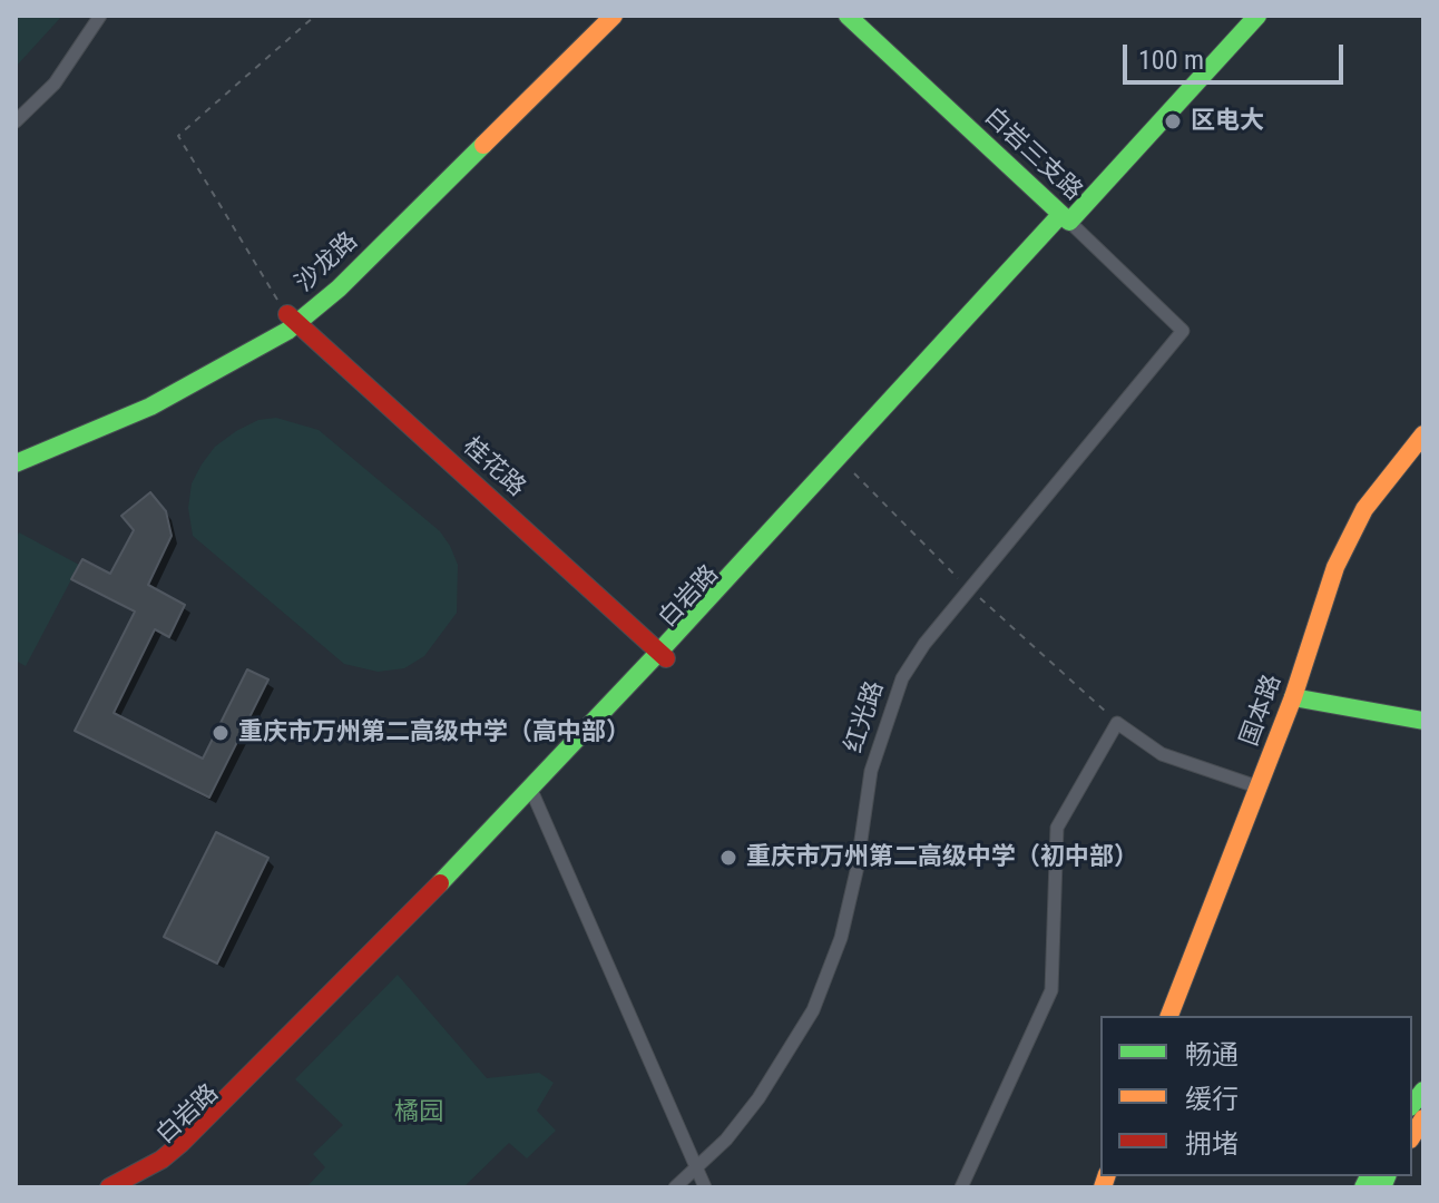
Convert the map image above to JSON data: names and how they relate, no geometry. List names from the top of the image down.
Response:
{
  "streets": {
    "main road": [
      "白岩三支路",
      "沙龙路",
      "桂花路",
      "白岩路",
      "国本路"
    ],
    "street": ["红光路"]
  },
  "crossings": [
    ["白岩三支路", "白岩路"],
    ["白岩三支路", "红光路"],
    ["沙龙路", "桂花路"],
    ["桂花路", "白岩路"]
  ],
  "parks": ["橘园"],
  "places": ["区电大", "重庆市万州第二高级中学（高中部）", "重庆市万州第二高级中学（初中部）"],
  "legend": ["畅通", "缓行", "拥堵"],
  "scale_bar": "100 m"
}
